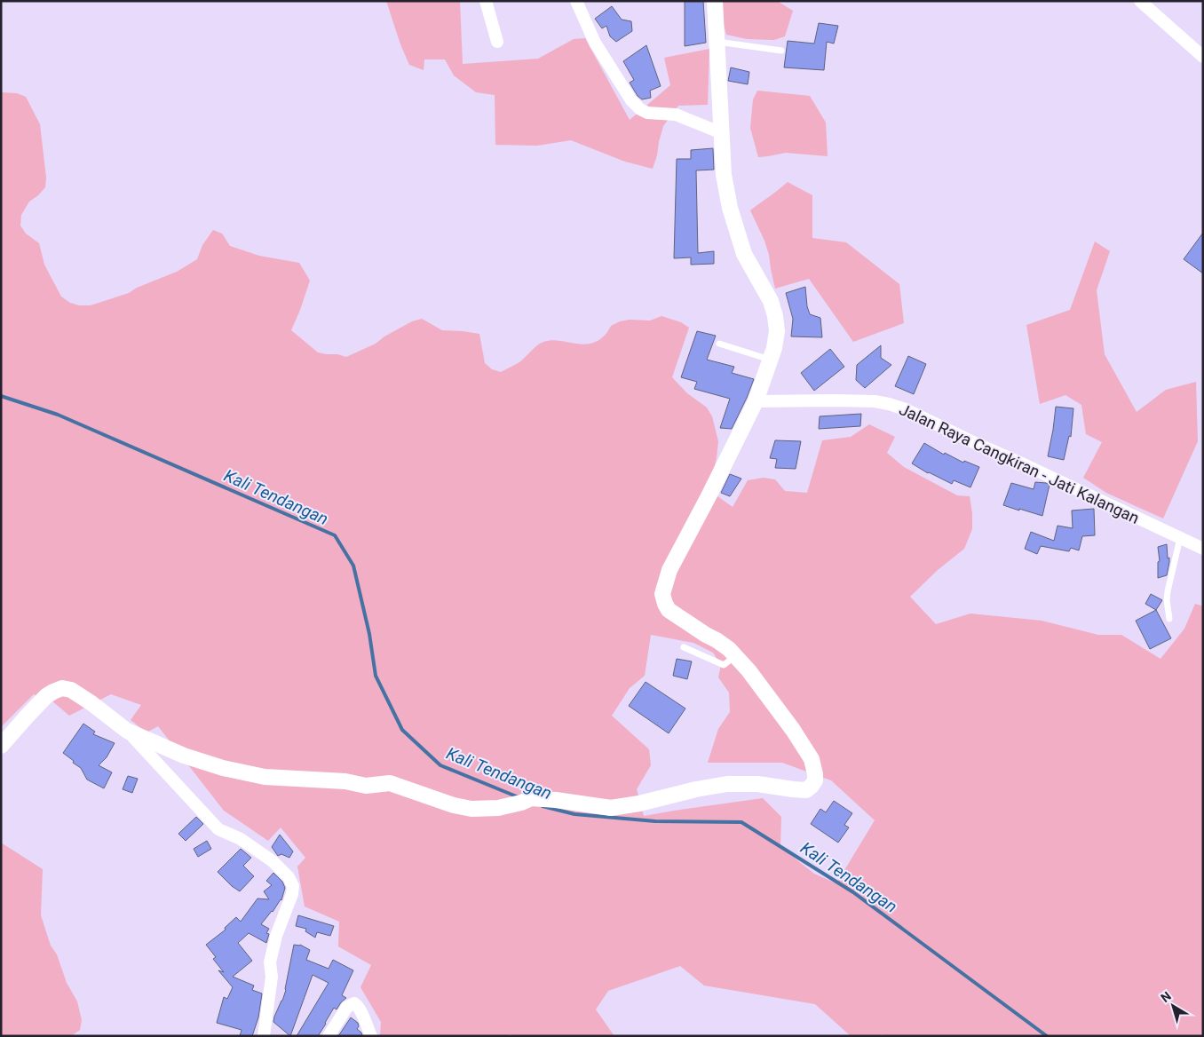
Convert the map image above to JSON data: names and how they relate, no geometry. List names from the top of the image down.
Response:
{
  "streets": {
    "street": ["Jalan Raya Cangkiran - Jati Kalangan"]
  },
  "water": ["Kali Tendangan"],
  "north": "top left"
}
